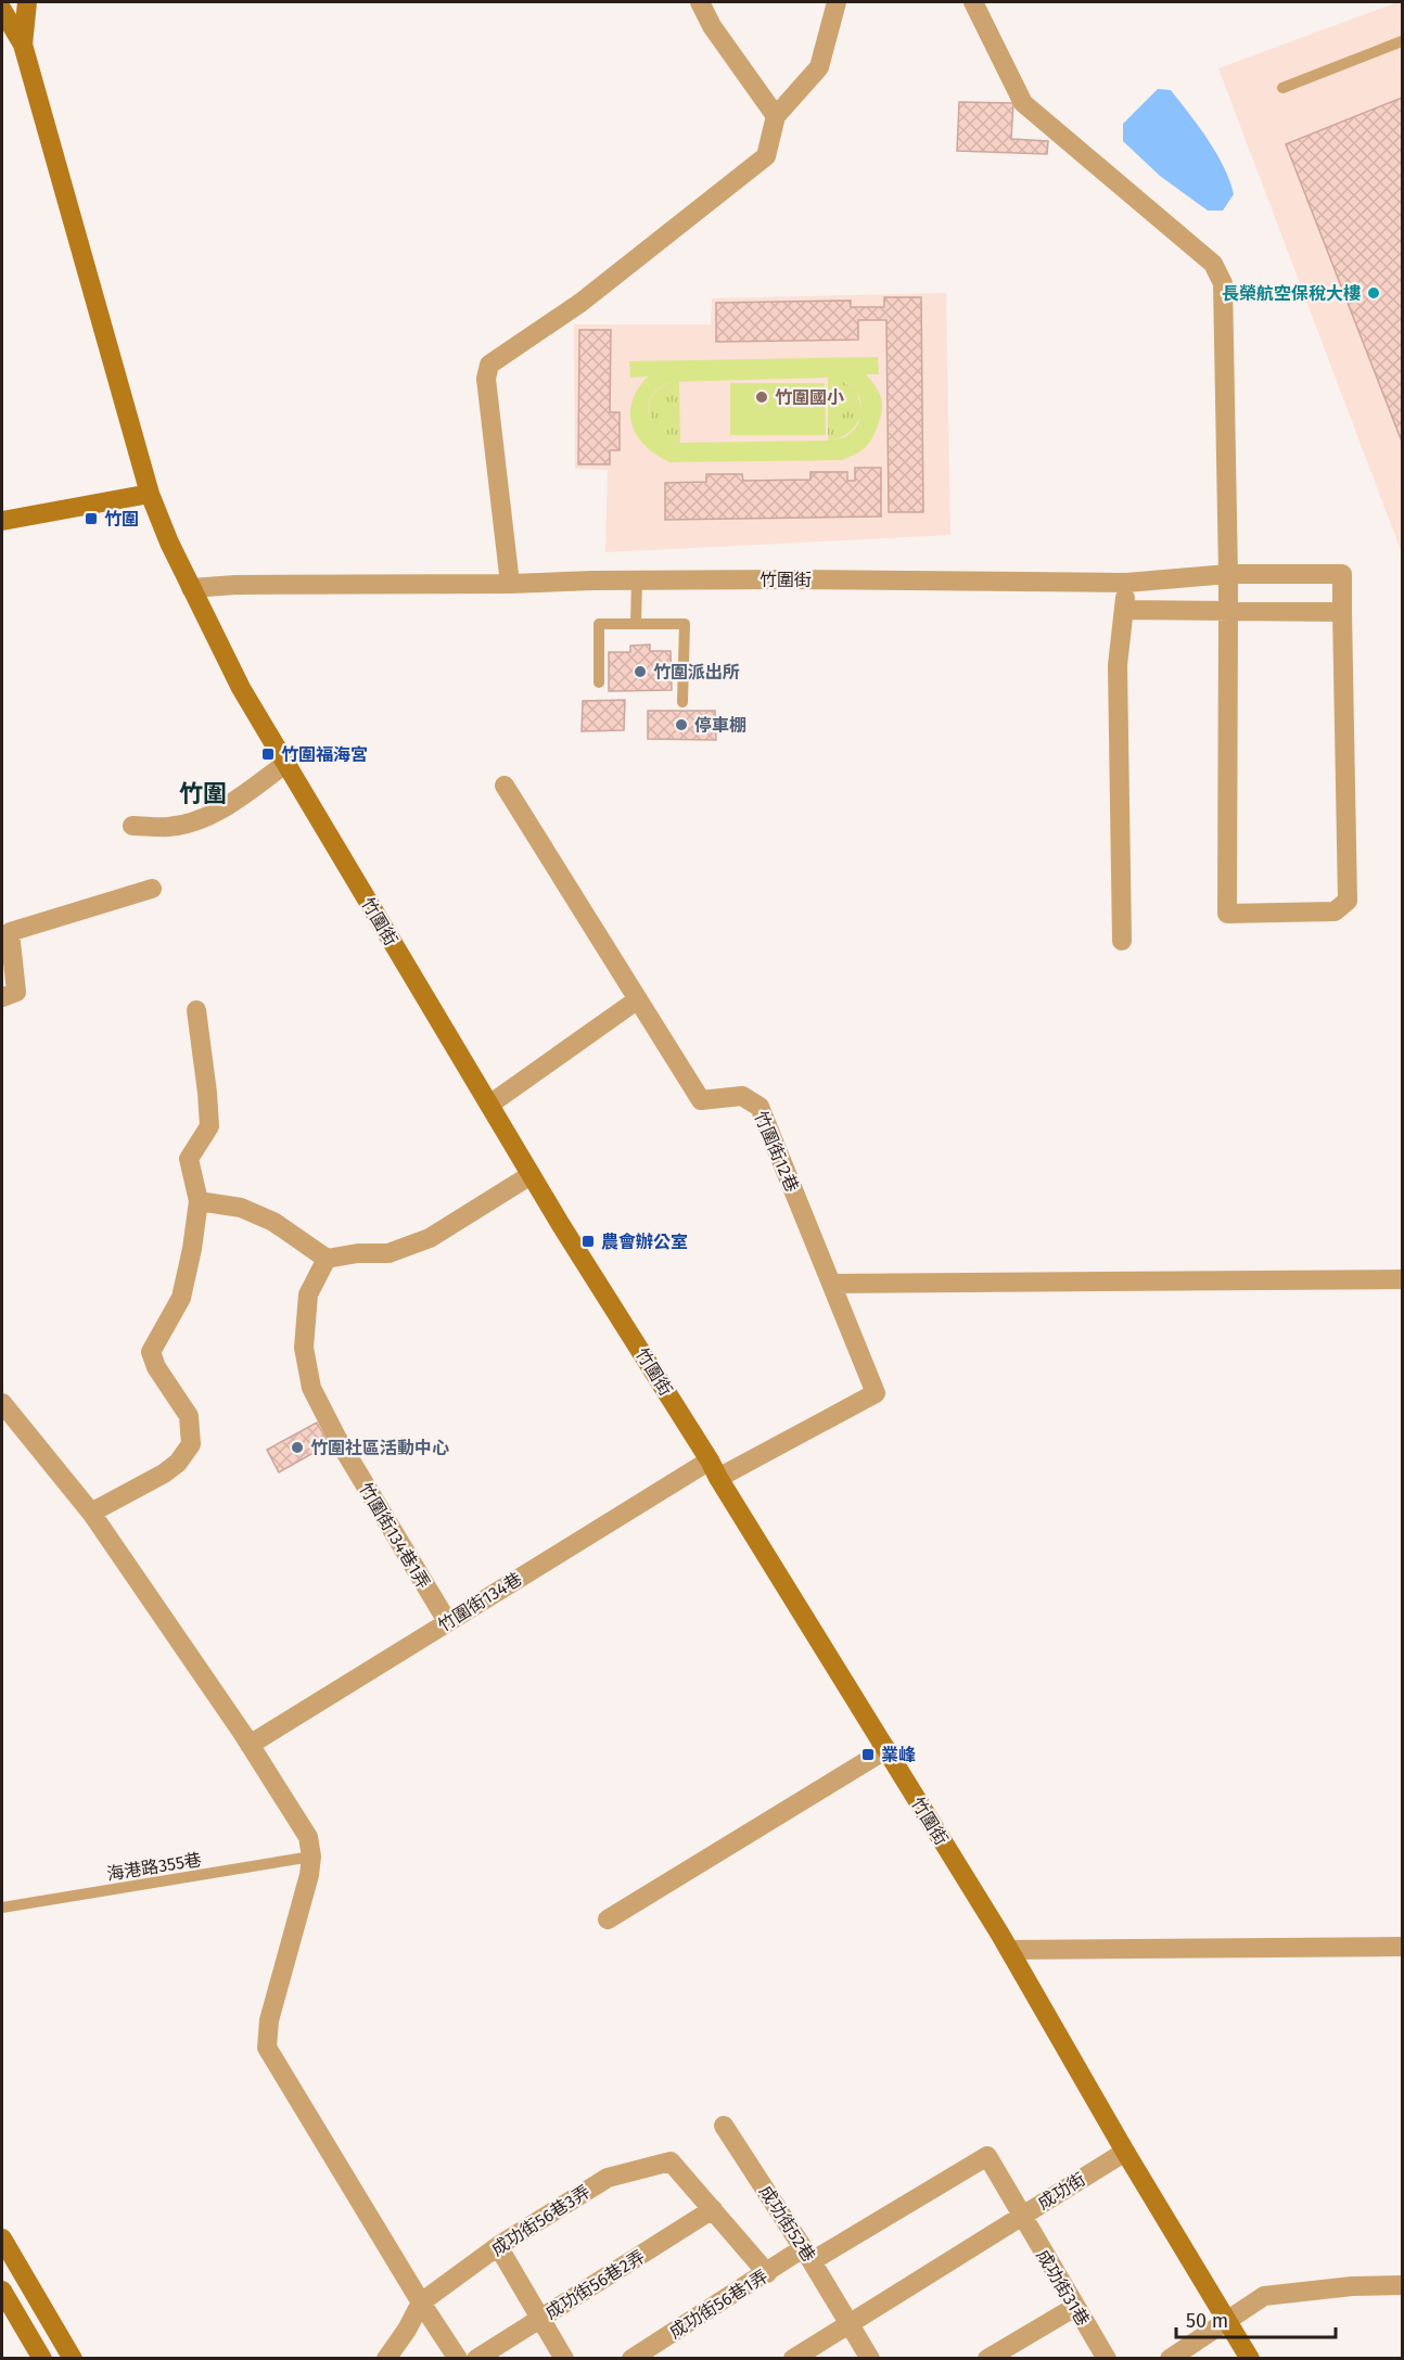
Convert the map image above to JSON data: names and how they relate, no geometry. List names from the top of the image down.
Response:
{
  "streets": {
    "street": [
      "竹圍街",
      "竹圍街12巷",
      "竹圍街134巷1弄",
      "竹圍街134巷",
      "成功街",
      "成功街56巷3弄",
      "成功街52巷",
      "成功街56巷2弄",
      "成功街31巷",
      "成功街56巷1弄"
    ],
    "lane": ["海港路355巷"]
  },
  "crossings": [
    ["竹圍街", "竹圍街12巷"],
    ["竹圍街", "竹圍街134巷"],
    ["竹圍街", "成功街"],
    ["竹圍街12巷", "竹圍街134巷"],
    ["竹圍街134巷1弄", "竹圍街134巷"],
    ["成功街", "成功街52巷"],
    ["成功街", "成功街31巷"],
    ["成功街56巷3弄", "成功街56巷2弄"],
    ["成功街52巷", "成功街31巷"],
    ["成功街52巷", "成功街56巷1弄"],
    ["成功街31巷", "成功街56巷1弄"]
  ],
  "districts": ["竹圍"],
  "places": {
    "other": [
      "長榮航空保稅大樓",
      "竹圍國小",
      "竹圍派出所",
      "停車棚",
      "竹圍社區活動中心"
    ],
    "transit": [
      "竹圍",
      "竹圍福海宮",
      "農會辦公室",
      "業峰"
    ]
  },
  "scale_bar": "50 m"
}
